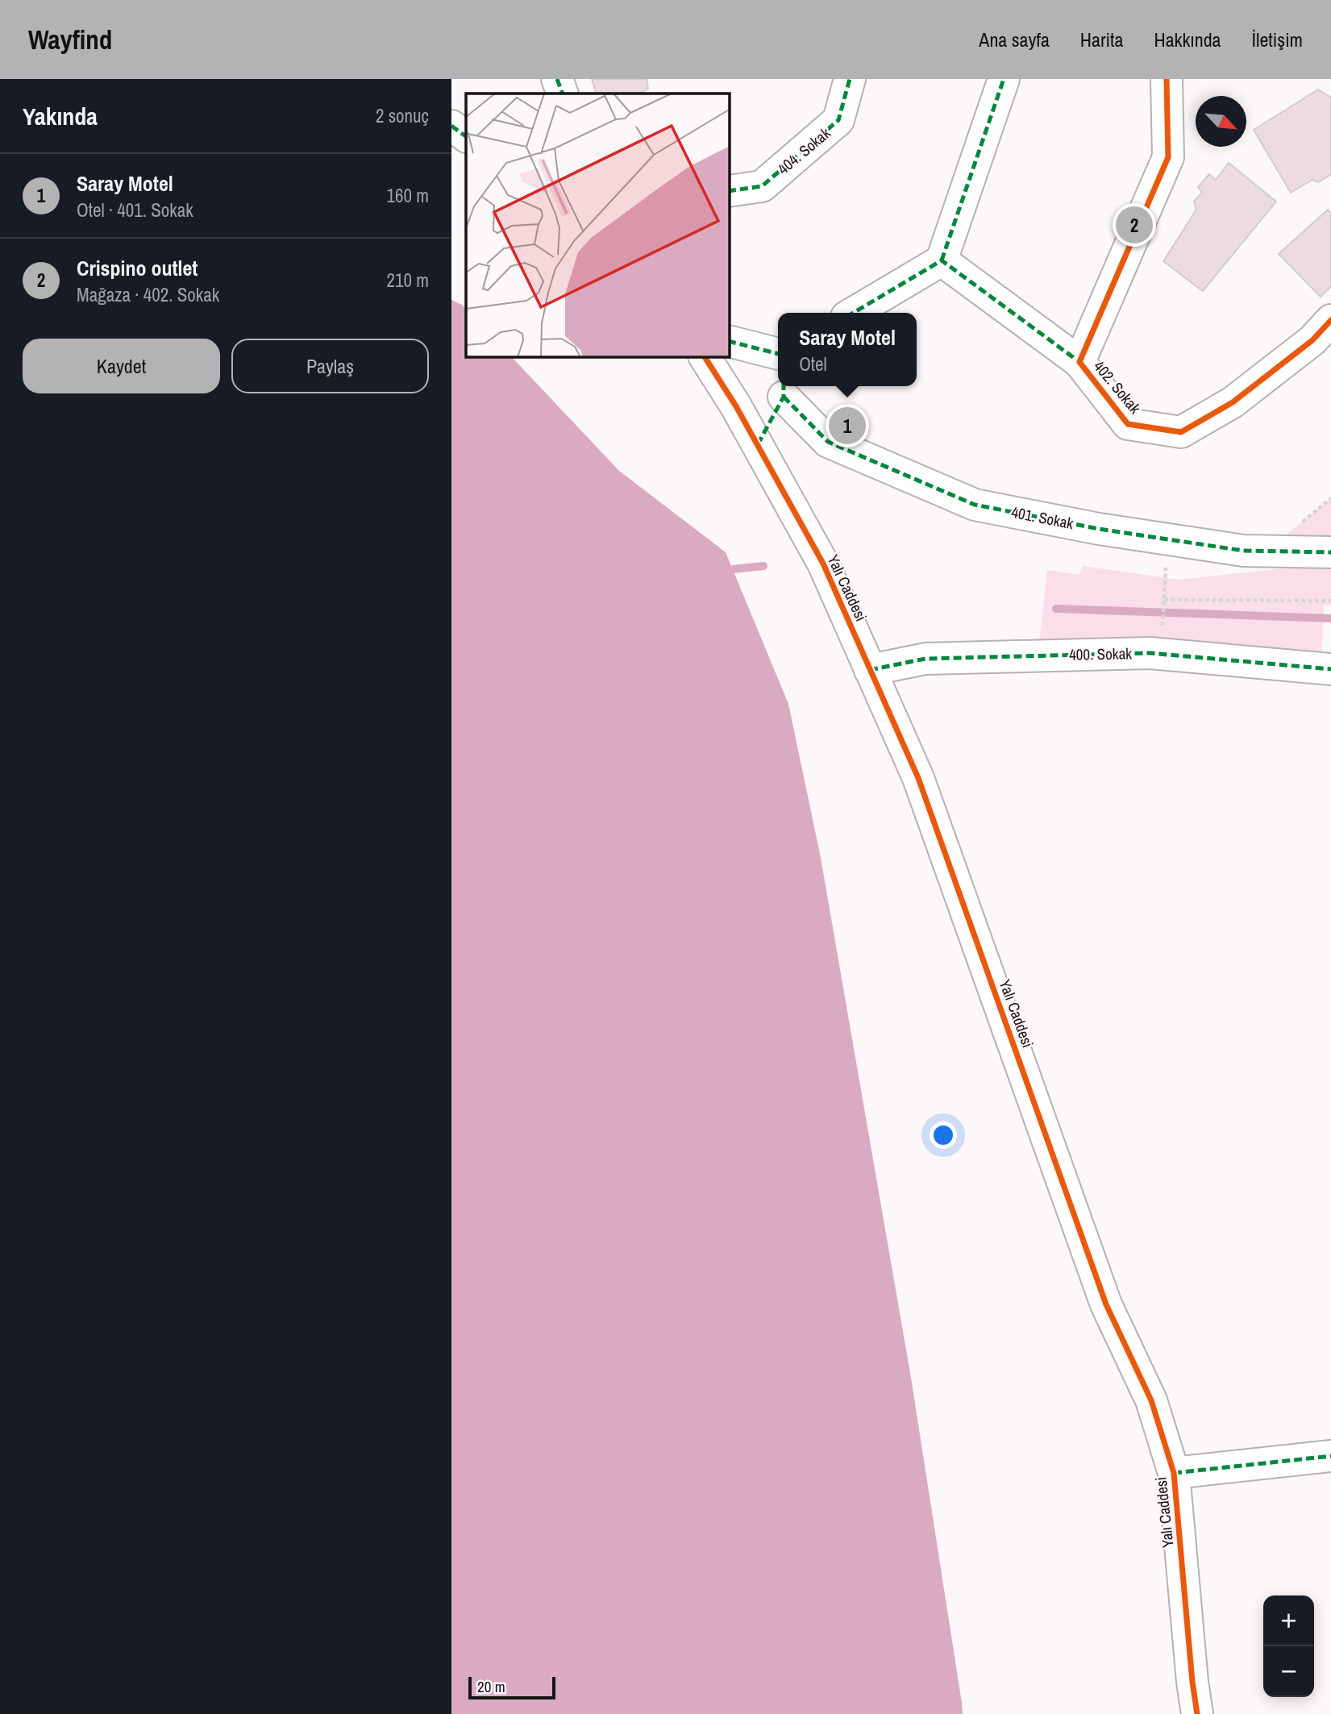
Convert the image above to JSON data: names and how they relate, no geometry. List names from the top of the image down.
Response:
{
  "streets": {
    "street": [
      "404. Sokak",
      "402. Sokak",
      "401. Sokak",
      "Yalı Caddesi",
      "400. Sokak"
    ]
  },
  "crossings": [
    ["Yalı Caddesi", "400. Sokak"]
  ],
  "scale_bar": "20 m",
  "north": "bottom right",
  "page": {
    "header": "Wayfind",
    "nav": [
      "Ana sayfa",
      "Harita",
      "Hakkında",
      "İletişim"
    ],
    "heading": ["Yakında", "2 sonuç"],
    "list": [
      {
        "mark": "1",
        "name": "Saray Motel",
        "note": "Otel · 401. Sokak",
        "value": "160 m"
      },
      {
        "mark": "2",
        "name": "Crispino outlet",
        "note": "Mağaza · 402. Sokak",
        "value": "210 m"
      }
    ],
    "pins": ["2", "1"],
    "popup": ["Saray Motel", "Otel"],
    "buttons": ["Kaydet", "Paylaş"],
    "map_buttons": ["+", "−"],
    "scale": "20 m"
  }
}
